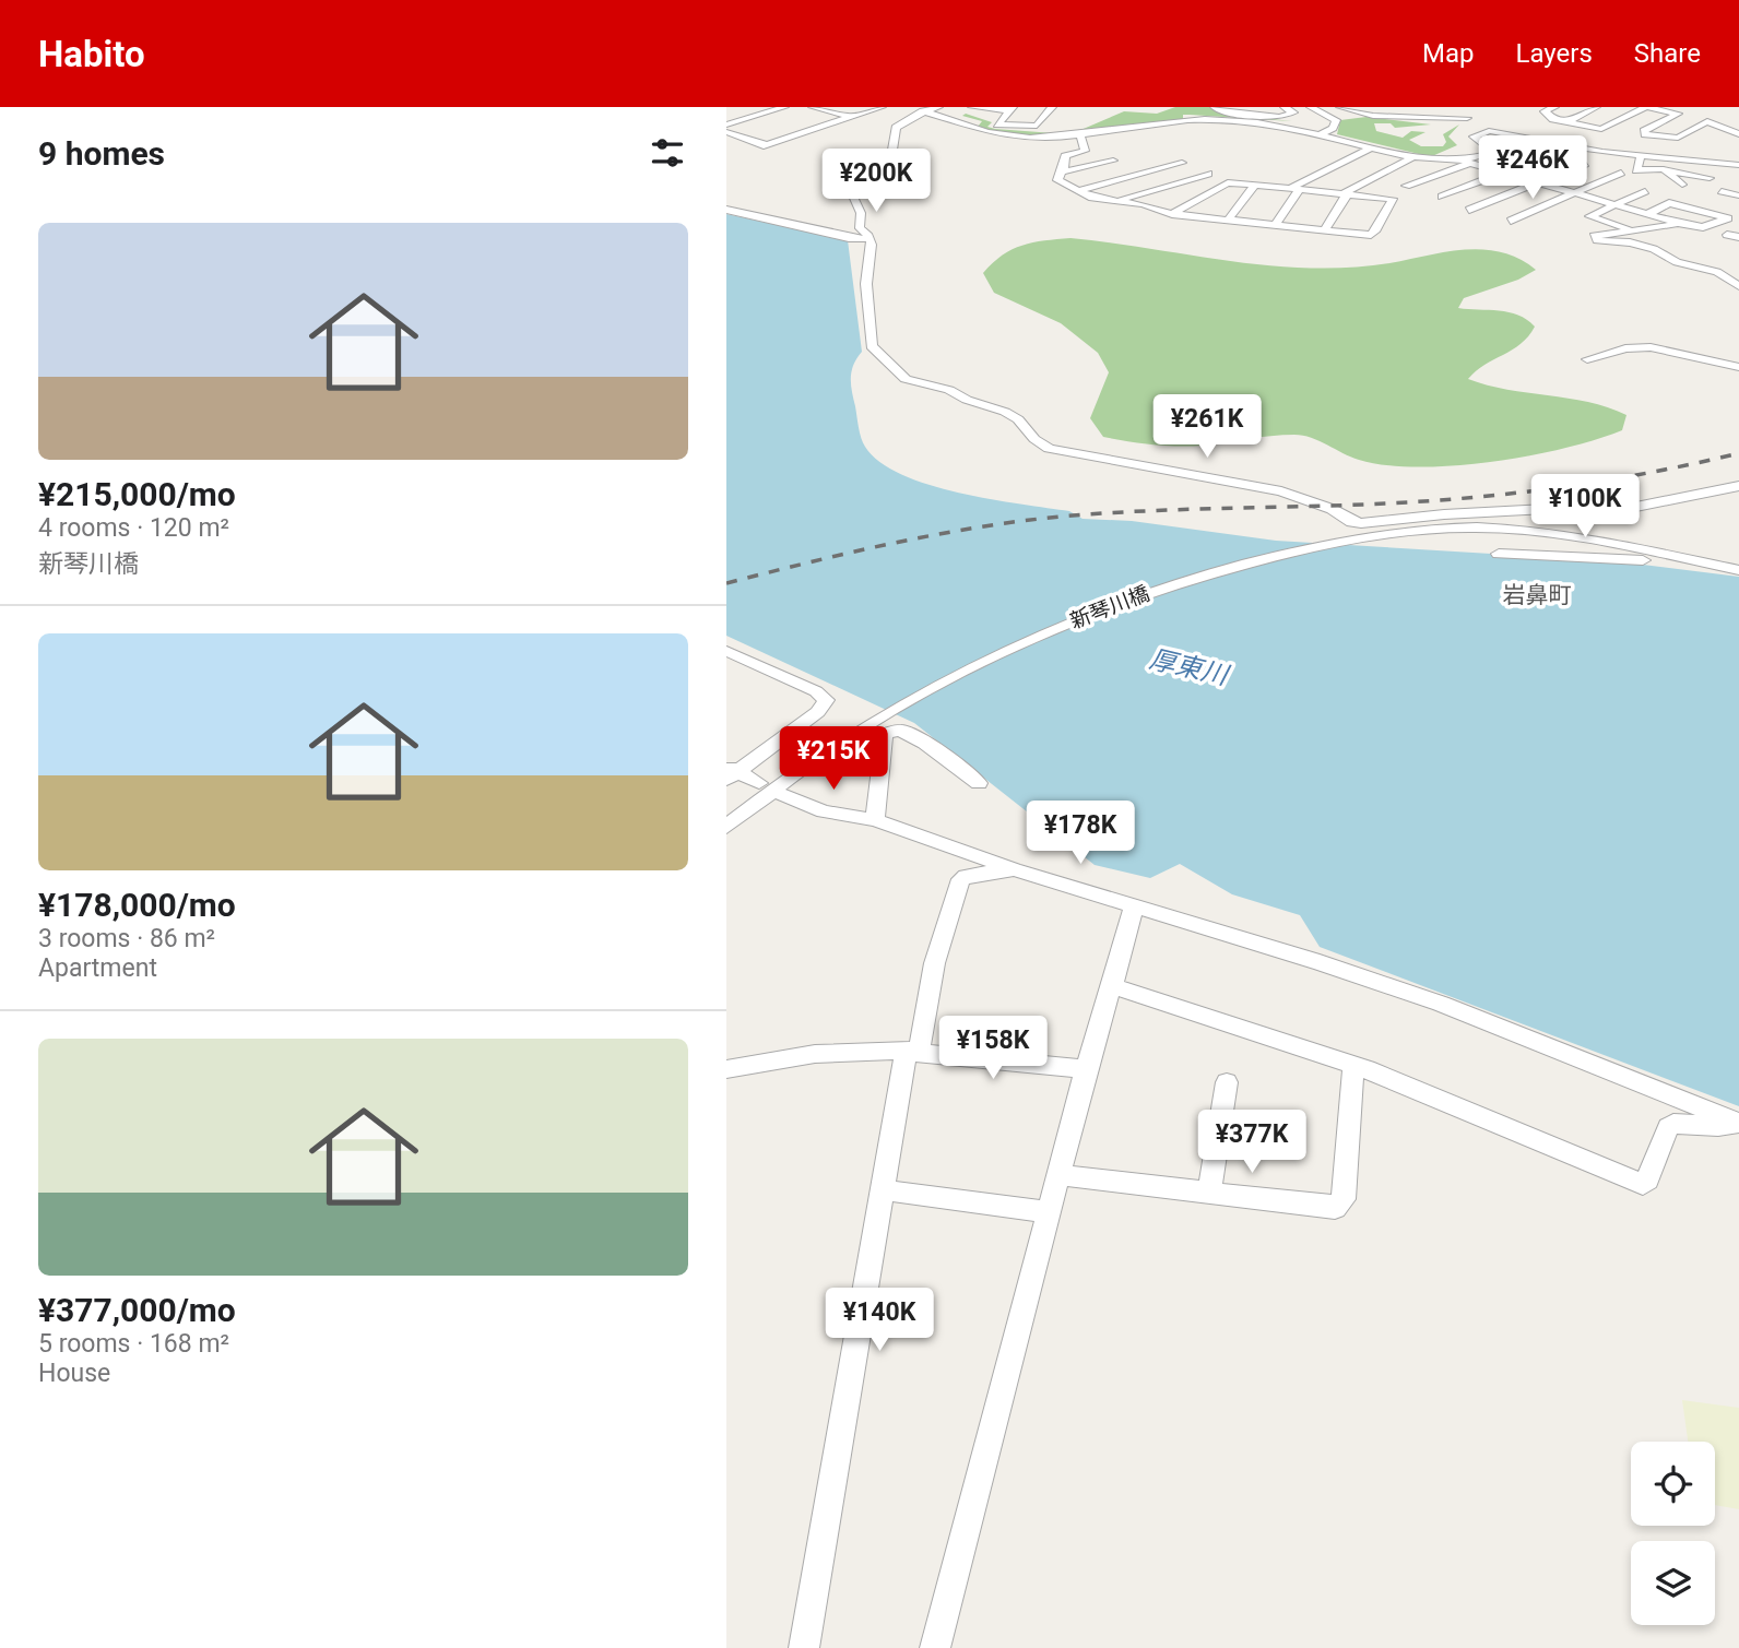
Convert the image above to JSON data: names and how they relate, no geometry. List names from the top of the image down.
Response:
{
  "streets": {
    "street": ["新琴川橋"]
  },
  "districts": ["岩鼻町"],
  "water": ["厚東川"],
  "page": {
    "header": "Habito",
    "nav": ["Map", "Layers", "Share"],
    "heading": "9 homes",
    "price": [
      "¥246K",
      "¥200K",
      "¥261K",
      "¥100K",
      "¥215K",
      "¥178K",
      "¥158K",
      "¥377K",
      "¥140K"
    ],
    "list": [
      {
        "name": "¥215,000/mo",
        "note": "4 rooms · 120 m² · 新琴川橋"
      },
      {
        "name": "¥178,000/mo",
        "note": "3 rooms · 86 m² · Apartment"
      },
      {
        "name": "¥377,000/mo",
        "note": "5 rooms · 168 m² · House"
      }
    ]
  }
}
